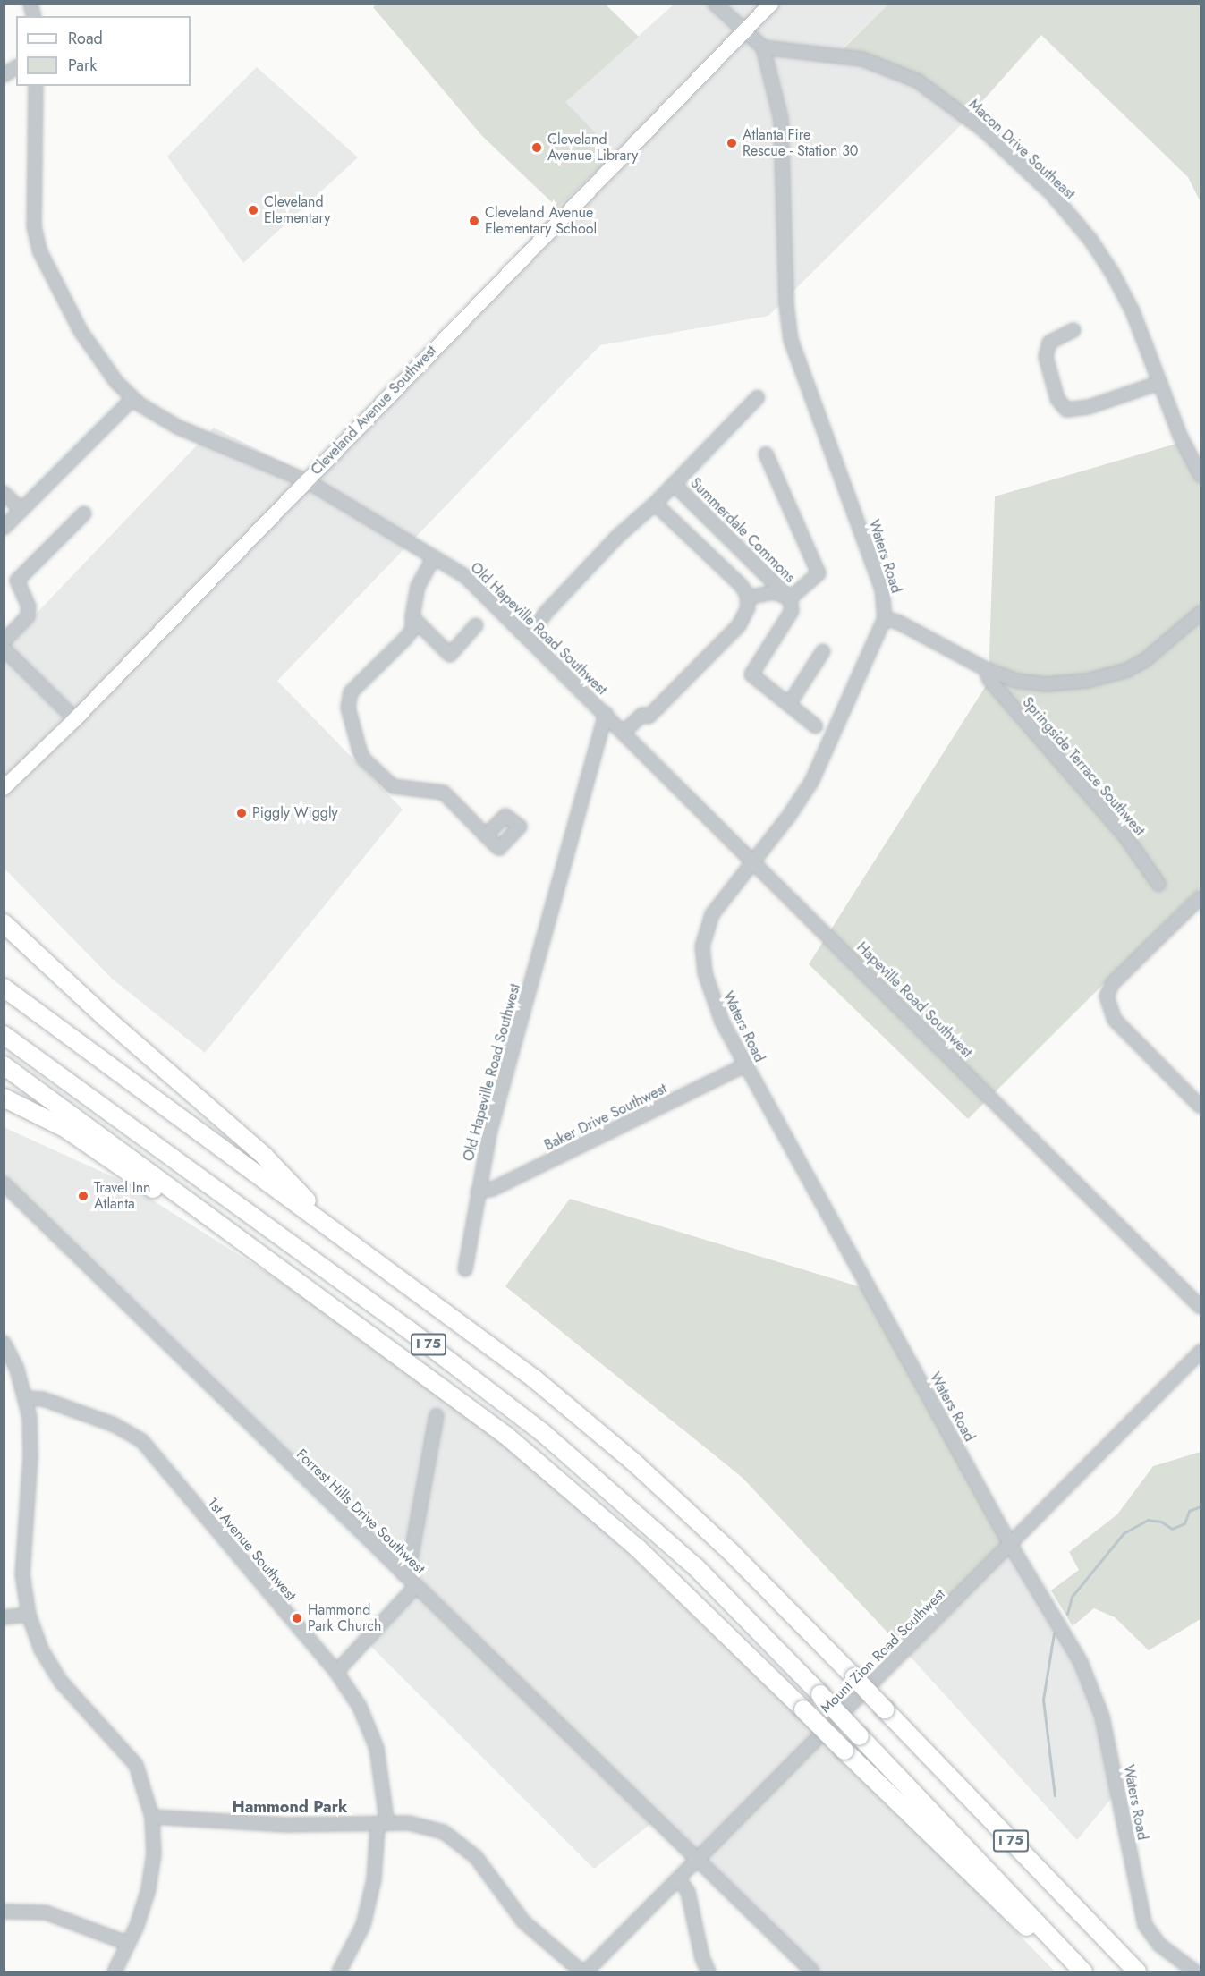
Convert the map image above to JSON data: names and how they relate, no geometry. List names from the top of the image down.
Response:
{
  "streets": {
    "highway": ["I 75"],
    "main road": ["Cleveland Avenue Southwest"],
    "street": [
      "Macon Drive Southeast",
      "Summerdale Commons",
      "Waters Road",
      "Old Hapeville Road Southwest",
      "Springside Terrace Southwest",
      "Hapeville Road Southwest",
      "Baker Drive Southwest",
      "Forrest Hills Drive Southwest",
      "1st Avenue Southwest",
      "Mount Zion Road Southwest"
    ]
  },
  "crossings": [
    ["Macon Drive Southeast", "Cleveland Avenue Southwest"],
    ["Macon Drive Southeast", "Waters Road"],
    ["Cleveland Avenue Southwest", "Old Hapeville Road Southwest"],
    ["Summerdale Commons", "Old Hapeville Road Southwest"],
    ["Waters Road", "Hapeville Road Southwest"],
    ["Waters Road", "Baker Drive Southwest"],
    ["Waters Road", "Mount Zion Road Southwest"],
    ["Old Hapeville Road Southwest", "Hapeville Road Southwest"],
    ["Old Hapeville Road Southwest", "Baker Drive Southwest"],
    ["Forrest Hills Drive Southwest", "Mount Zion Road Southwest"]
  ],
  "districts": ["Hammond Park"],
  "places": [
    "Atlanta Fire Rescue - Station 30",
    "Cleveland Avenue Library",
    "Cleveland Elementary",
    "Cleveland Avenue Elementary School",
    "Piggly Wiggly",
    "Travel Inn Atlanta",
    "Hammond Park Church"
  ],
  "legend": ["Road", "Park"]
}
